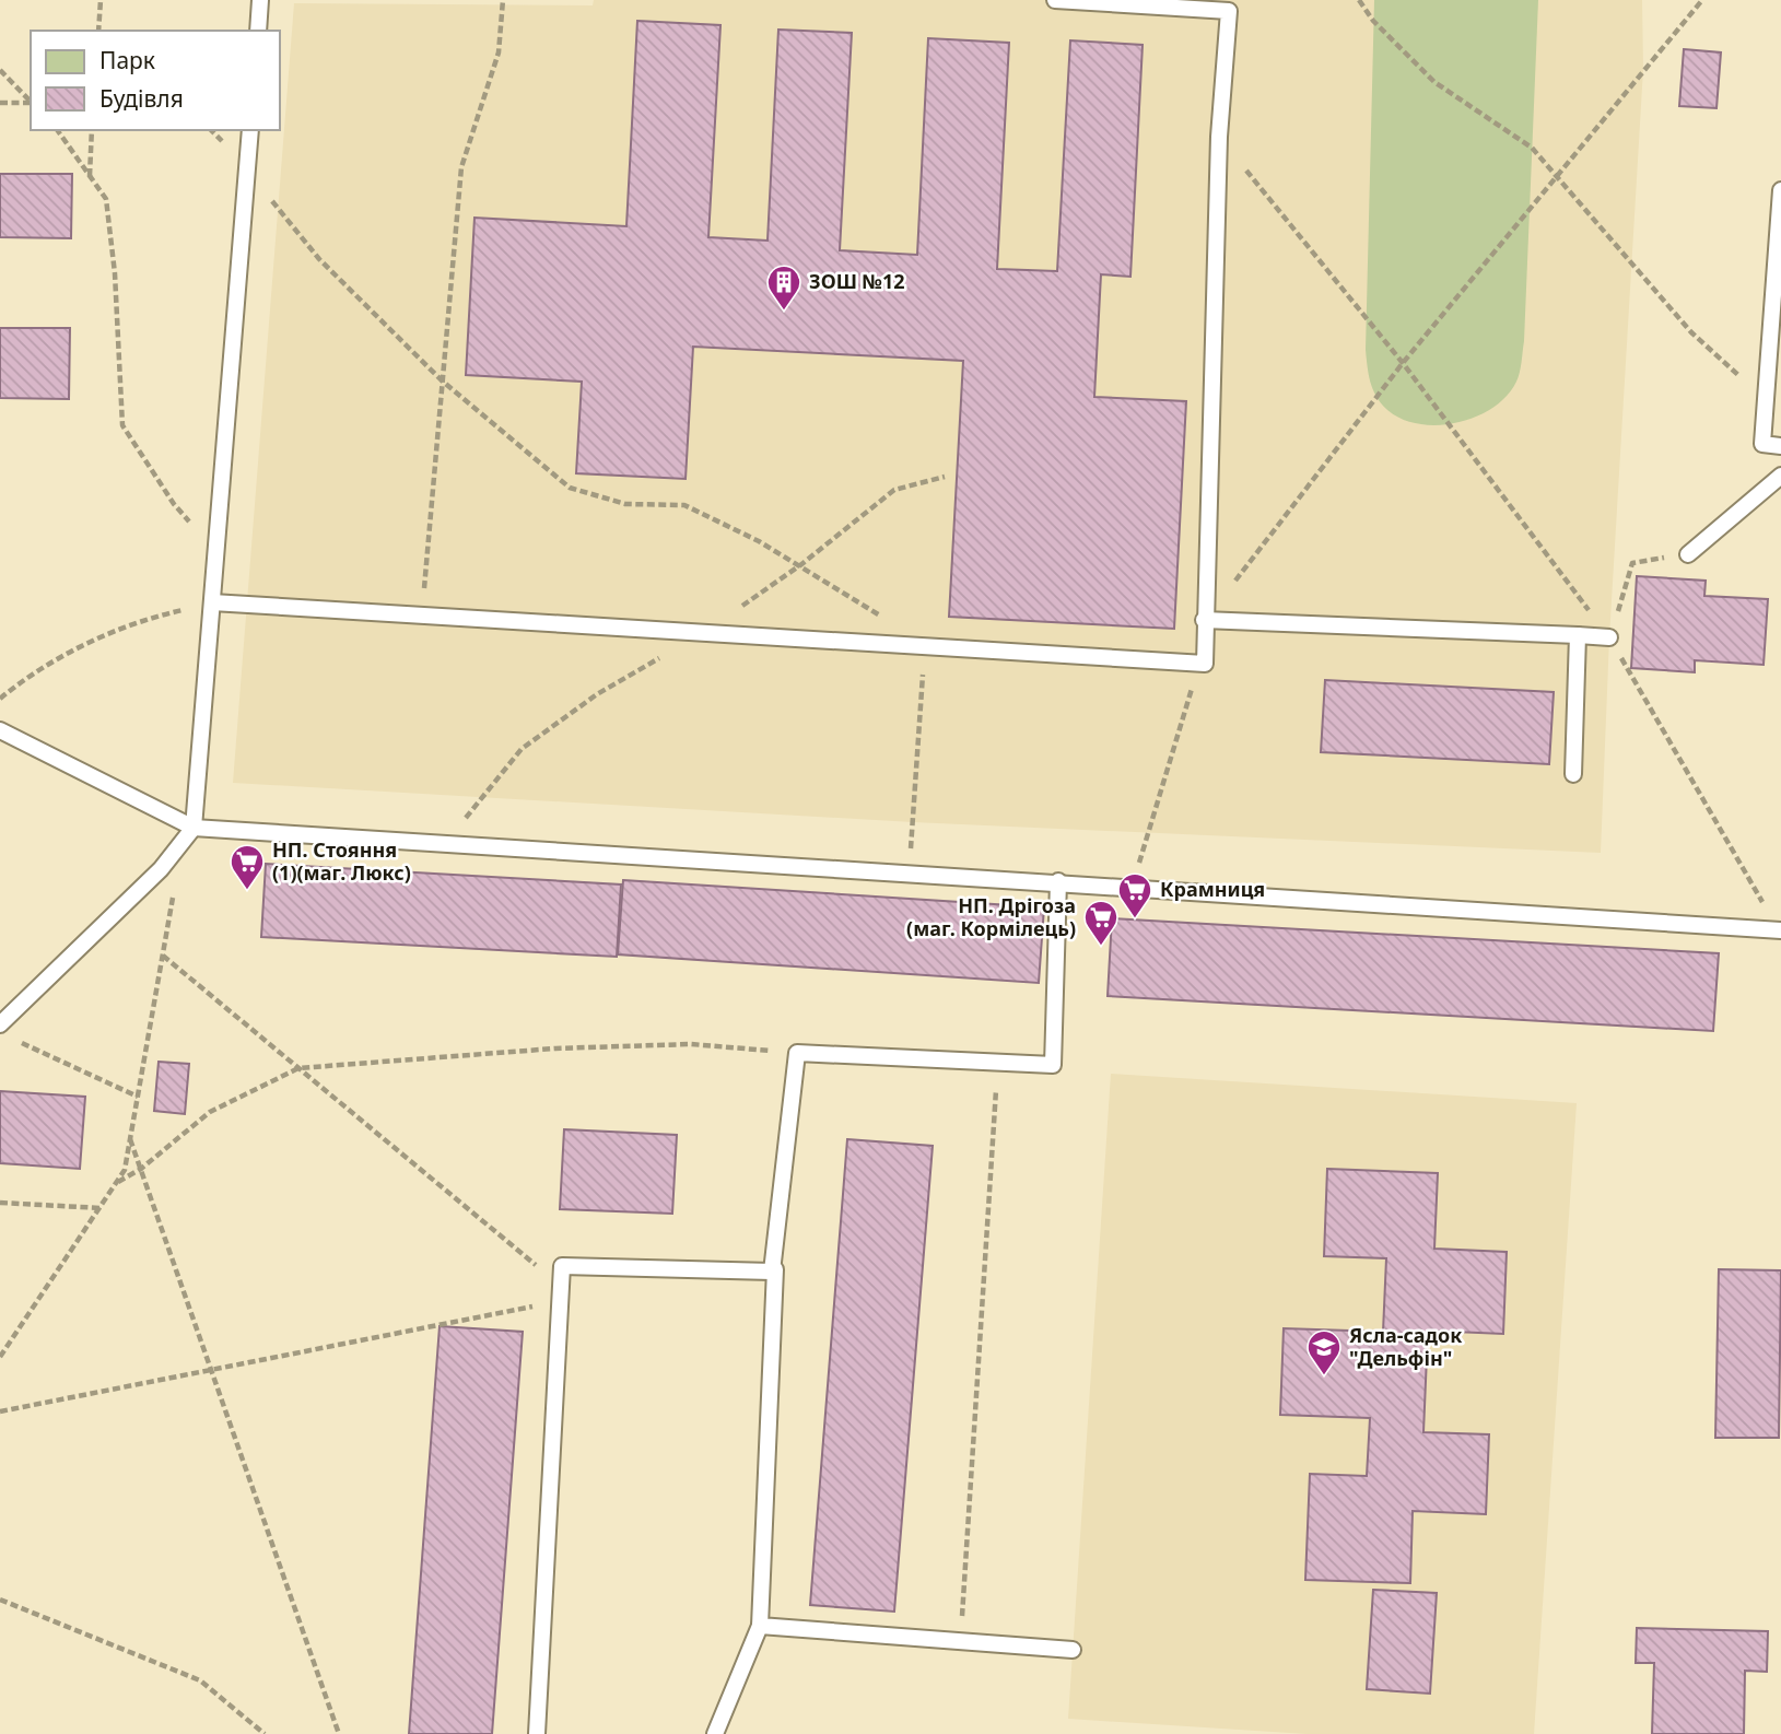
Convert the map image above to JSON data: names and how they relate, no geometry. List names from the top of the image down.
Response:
{
  "places": {
    "building": ["ЗОШ №12"],
    "supermarket": ["НП. Стояння (1)(маг. Люкс)", "Крамниця", "НП. Дрігоза (маг. Кормілець)"],
    "school or university": ["Ясла-садок \"Дельфін\""]
  },
  "legend": ["Парк", "Будівля"]
}
